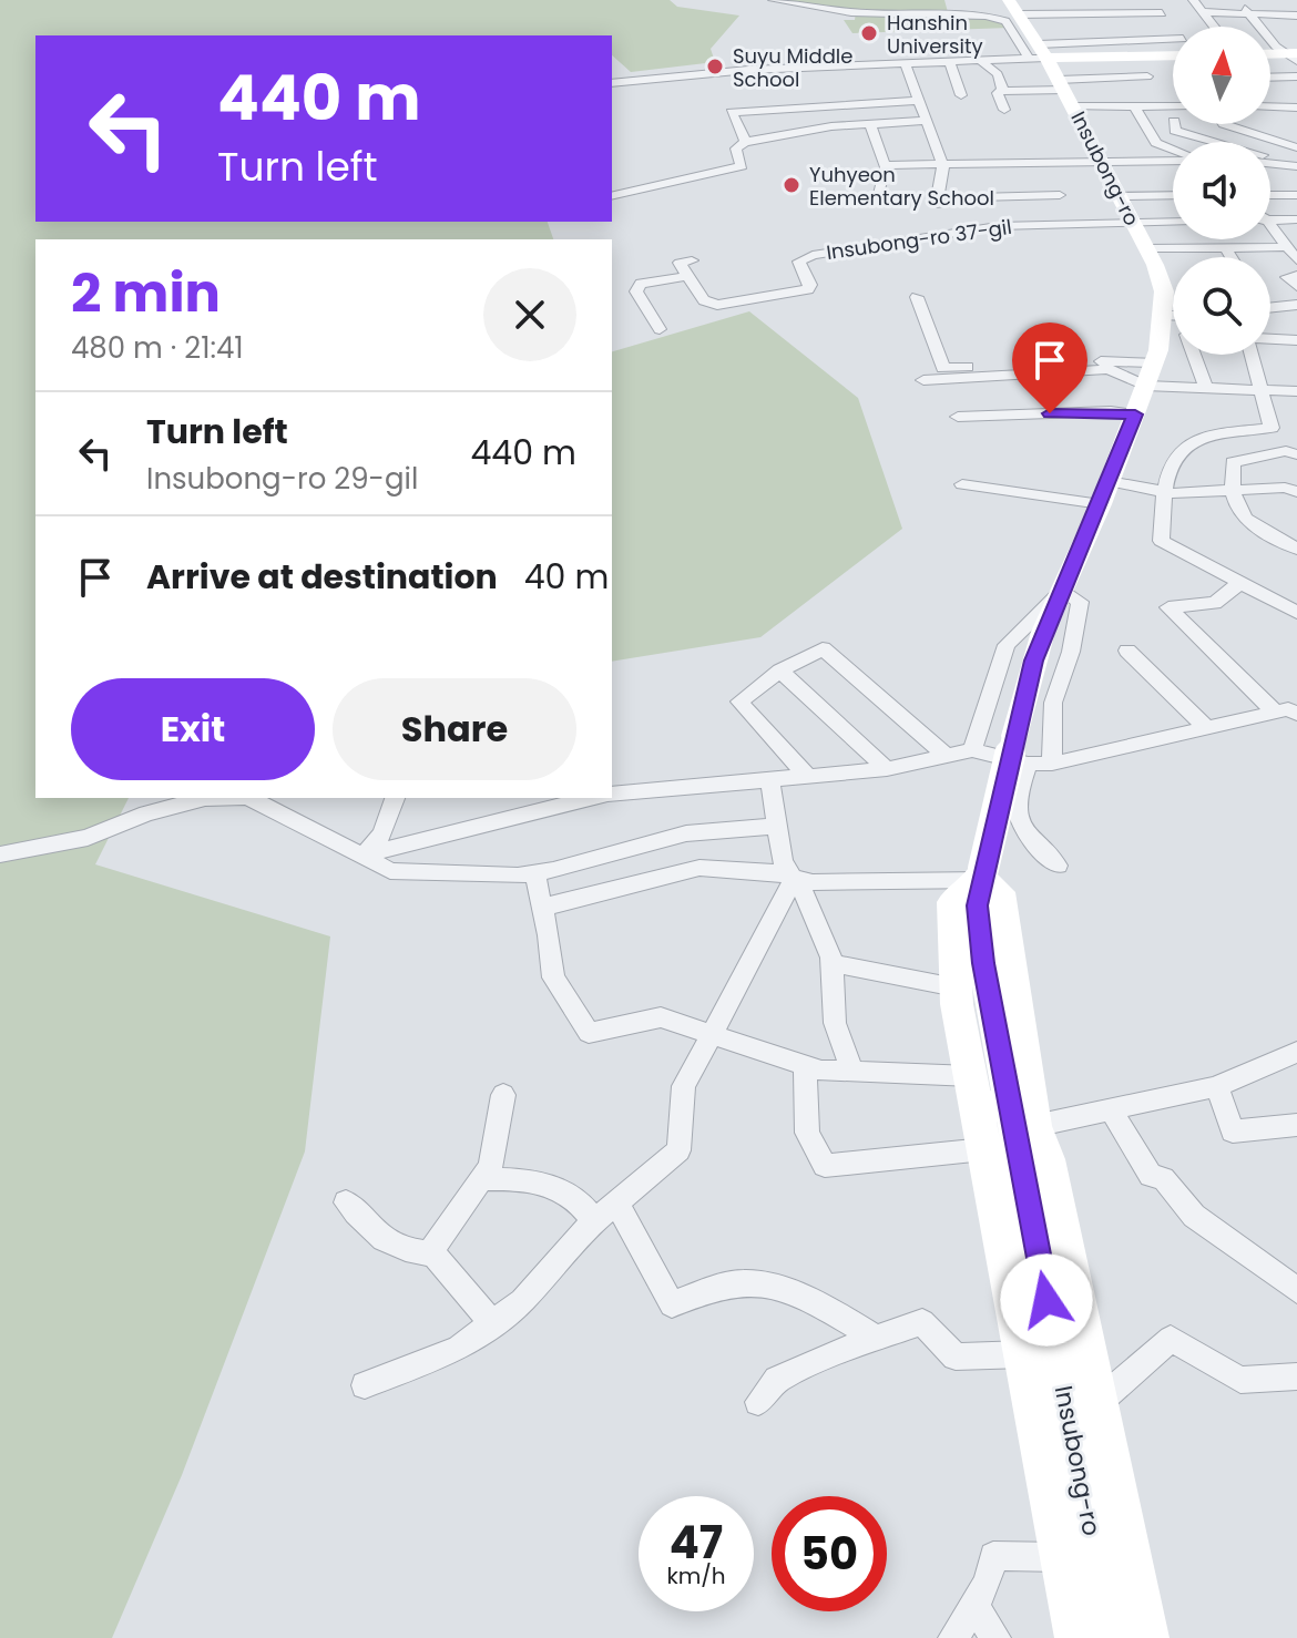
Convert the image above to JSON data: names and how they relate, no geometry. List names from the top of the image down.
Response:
{
  "streets": {
    "main road": ["Insubong-ro"],
    "street": ["Insubong-ro 37-gil"]
  },
  "crossings": [
    ["Insubong-ro", "Insubong-ro 37-gil"]
  ],
  "places": ["Hanshin University", "Suyu Middle School", "Yuhyeon Elementary School"],
  "north": "top",
  "page": {
    "turn": ["440 m", "Turn left"],
    "heading": ["2 min", "480 m · 21:41"],
    "list": [
      {
        "name": "Turn left",
        "note": "Insubong-ro 29-gil",
        "value": "440 m"
      },
      {
        "name": "Arrive at destination",
        "value": "40 m"
      }
    ],
    "buttons": ["Exit", "Share"],
    "speed": "47 km/h",
    "limit": "50"
  }
}
